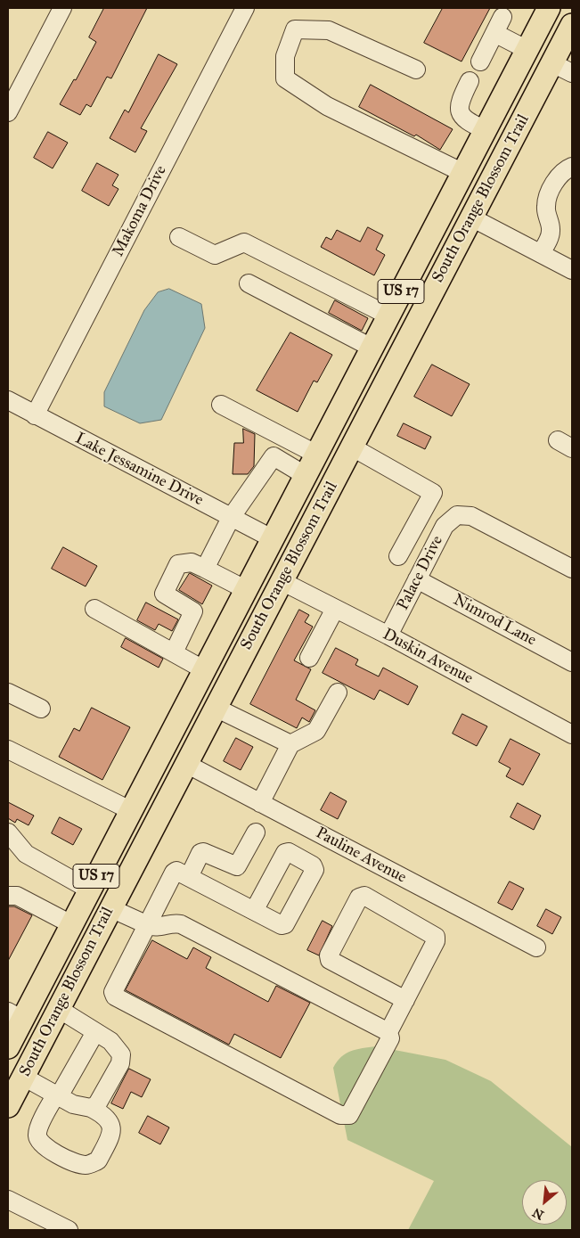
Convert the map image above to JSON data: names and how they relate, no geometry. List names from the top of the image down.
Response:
{
  "streets": {
    "main road": ["South Orange Blossom Trail", "US 17"],
    "street": [
      "Makoma Drive",
      "Lake Jessamine Drive",
      "Palace Drive",
      "Nimrod Lane",
      "Duskin Avenue",
      "Pauline Avenue"
    ]
  },
  "crossings": [
    ["South Orange Blossom Trail", "Lake Jessamine Drive"],
    ["South Orange Blossom Trail", "Duskin Avenue"],
    ["South Orange Blossom Trail", "Pauline Avenue"],
    ["Makoma Drive", "Lake Jessamine Drive"],
    ["Palace Drive", "Nimrod Lane"],
    ["Palace Drive", "Duskin Avenue"]
  ],
  "north": "bottom left"
}
